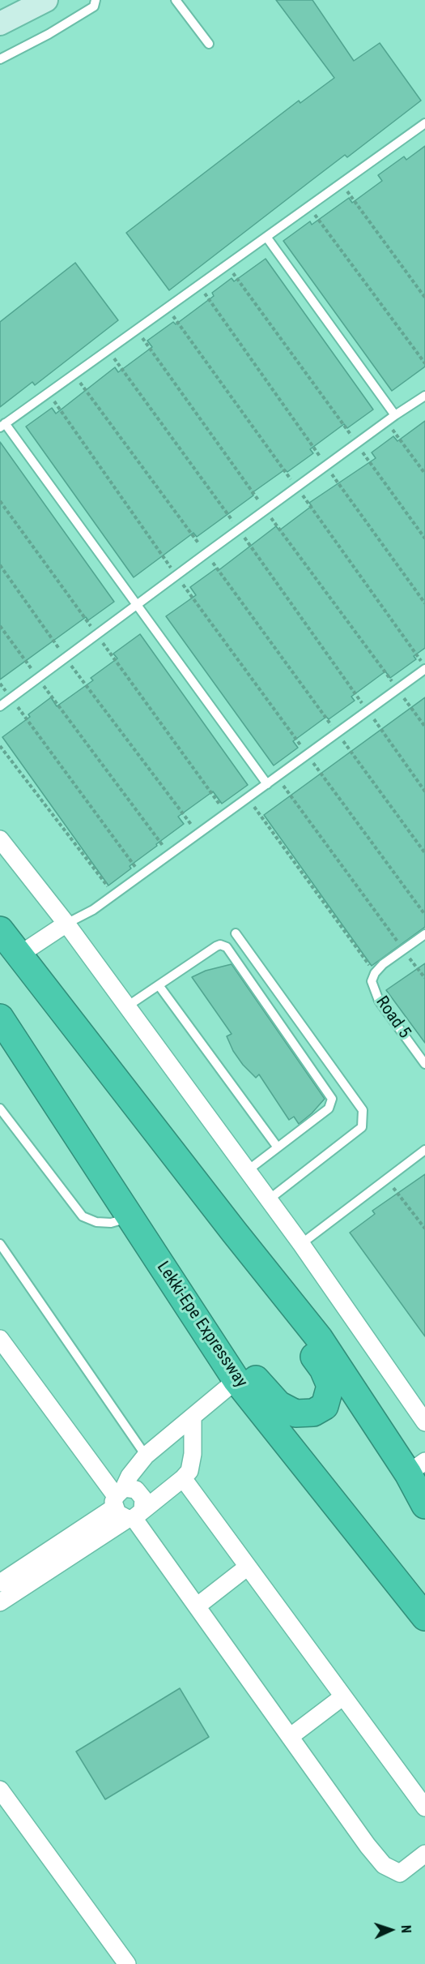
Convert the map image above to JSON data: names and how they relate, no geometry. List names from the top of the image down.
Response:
{
  "streets": {
    "highway": ["Lekki-Epe Expressway"],
    "lane": ["Road 5"]
  },
  "north": "right"
}
